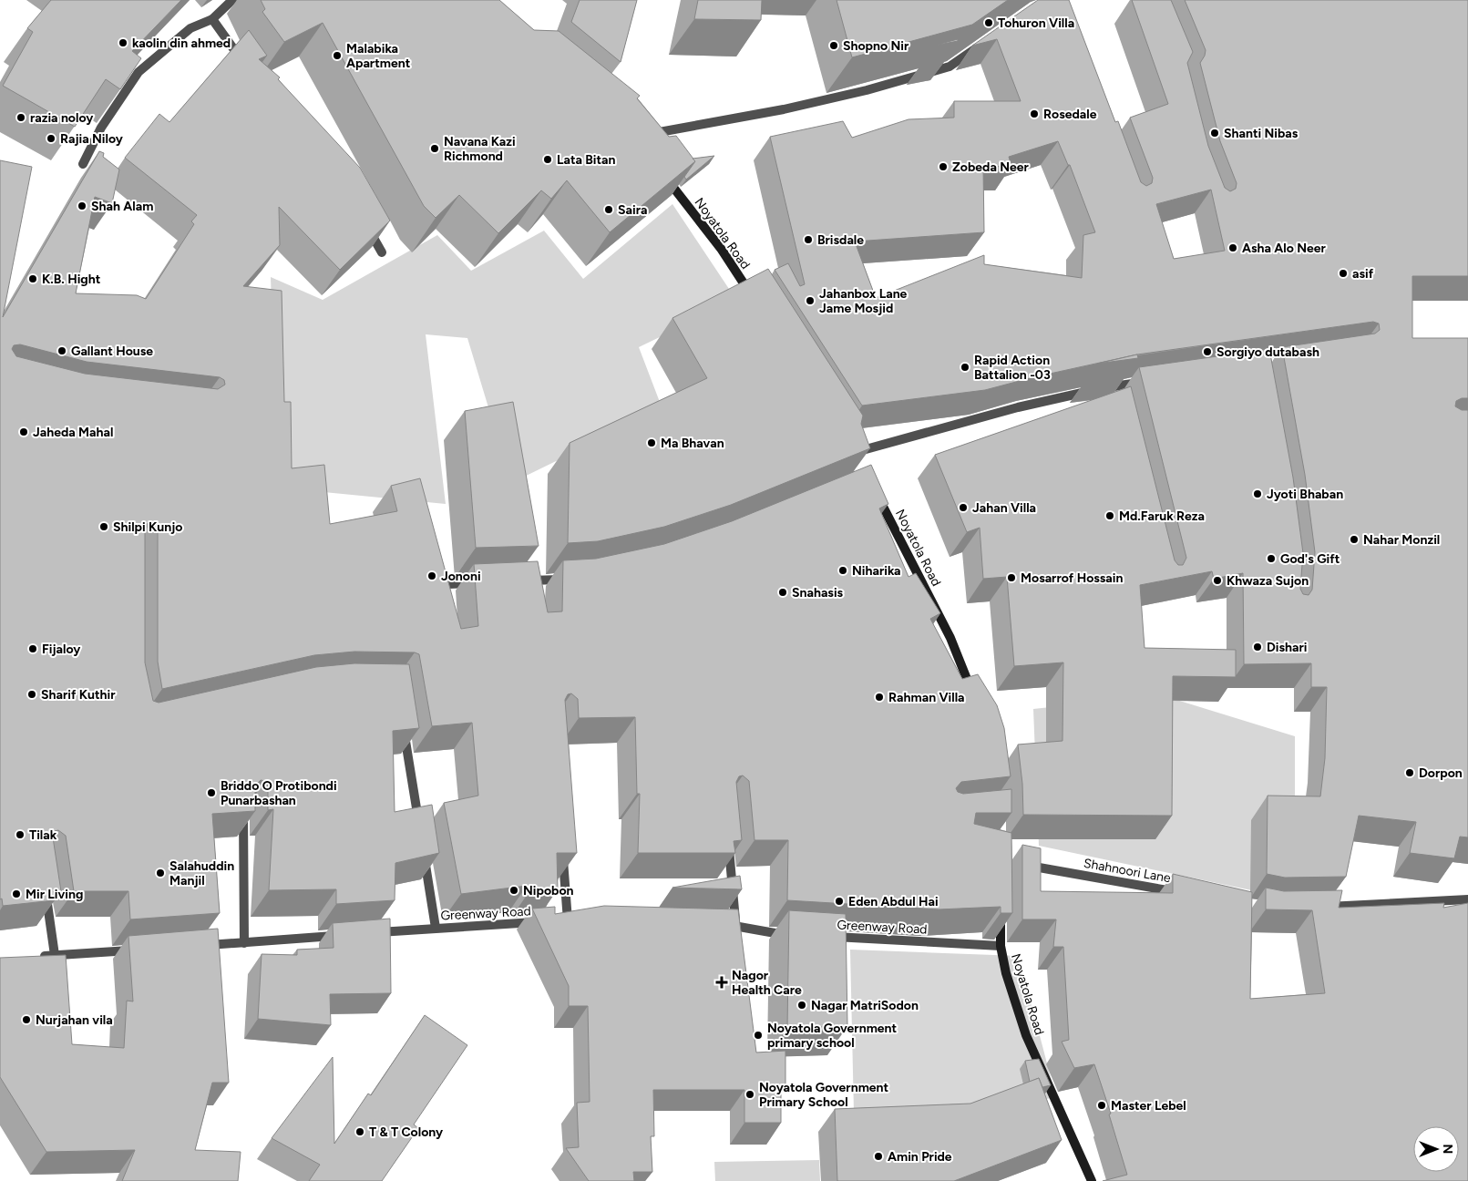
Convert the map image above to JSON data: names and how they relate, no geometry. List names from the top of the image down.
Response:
{
  "streets": {
    "street": ["Noyatola Road", "Shahnoori Lane", "Greenway Road"]
  },
  "crossings": [
    ["Noyatola Road", "Greenway Road"]
  ],
  "places": {
    "other": [
      "Tohuron Villa",
      "kaolin din ahmed",
      "Shopno Nir",
      "Malabika Apartment",
      "Rosedale",
      "razia noloy",
      "Shanti Nibas",
      "Rajia Niloy",
      "Navana Kazi Richmond",
      "Lata Bitan",
      "Zobeda Neer",
      "Shah Alam",
      "Saira",
      "Brisdale",
      "Asha Alo Neer",
      "asif",
      "K.B. Hight",
      "Jahanbox Lane Jame Mosjid",
      "Gallant House",
      "Sorgiyo dutabash",
      "Rapid Action Battalion -03",
      "Jaheda Mahal",
      "Ma Bhavan",
      "Jyoti Bhaban",
      "Jahan Villa",
      "Md.Faruk Reza",
      "Shilpi Kunjo",
      "Nahar Monzil",
      "God's Gift",
      "Niharika",
      "Jononi",
      "Mosarrof Hossain",
      "Khwaza Sujon",
      "Snahasis",
      "Dishari",
      "Fijaloy",
      "Sharif Kuthir",
      "Rahman Villa",
      "Dorpon",
      "Briddo O Protibondi Punarbashan",
      "Tilak",
      "Salahuddin Manjil",
      "Nipobon",
      "Mir Living",
      "Eden Abdul Hai",
      "Nagar MatriSodon",
      "Nurjahan vila",
      "Noyatola Government primary school",
      "Noyatola Government Primary School",
      "Master Lebel",
      "T & T Colony",
      "Amin Pride"
    ],
    "health": ["Nagor Health Care"]
  },
  "north": "right"
}
